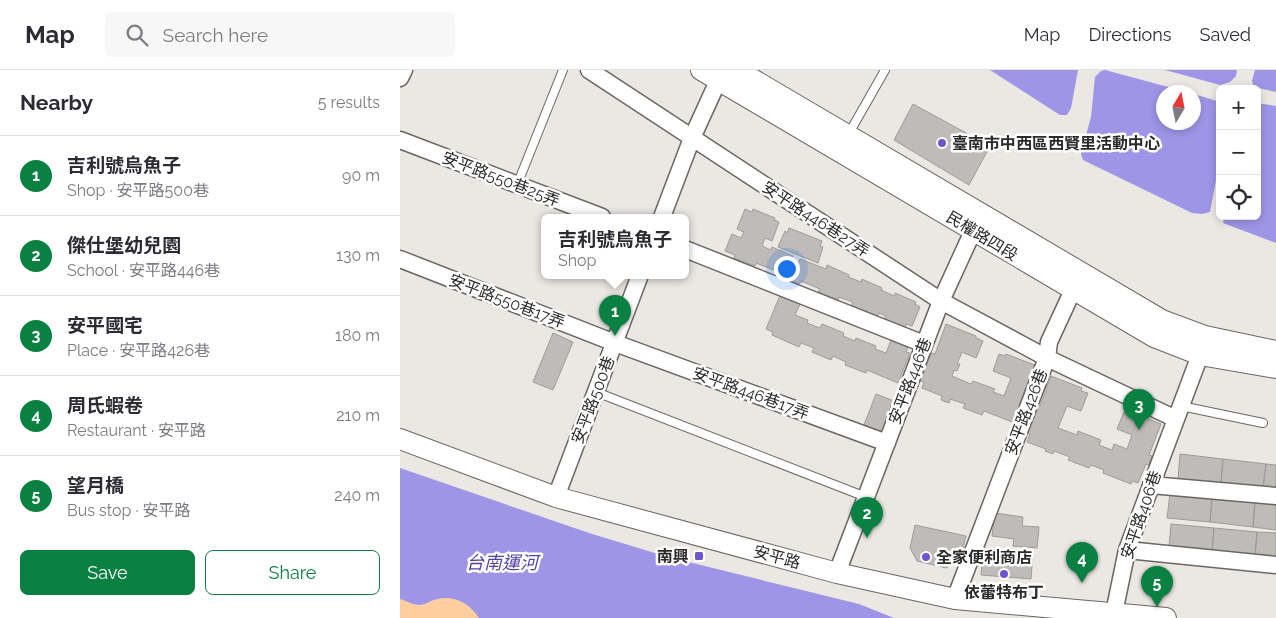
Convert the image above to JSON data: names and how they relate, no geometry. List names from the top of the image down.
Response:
{
  "streets": {
    "street": [
      "安平路550巷25弄",
      "安平路446巷27弄",
      "民權路四段",
      "安平路550巷17弄",
      "安平路446巷",
      "安平路446巷17弄",
      "安平路500巷",
      "安平路426巷",
      "安平路406巷",
      "安平路"
    ]
  },
  "crossings": [
    ["安平路446巷27弄", "安平路446巷"],
    ["民權路四段", "安平路446巷"],
    ["民權路四段", "安平路406巷"],
    ["安平路550巷17弄", "安平路446巷17弄"],
    ["安平路550巷17弄", "安平路500巷"],
    ["安平路446巷", "安平路446巷17弄"],
    ["安平路446巷", "安平路"],
    ["安平路446巷17弄", "安平路500巷"],
    ["安平路500巷", "安平路"],
    ["安平路426巷", "安平路406巷"],
    ["安平路426巷", "安平路"],
    ["安平路406巷", "安平路"]
  ],
  "water": ["台南運河"],
  "places": {
    "other": ["臺南市中西區西賢里活動中心", "全家便利商店", "依蕾特布丁"],
    "transit": ["南興"]
  },
  "north": "top",
  "page": {
    "header": "Map",
    "search": "Search here",
    "nav": ["Map", "Directions", "Saved"],
    "heading": ["Nearby", "5 results"],
    "map_buttons": ["+", "−"],
    "list": [
      {
        "mark": "1",
        "name": "吉利號烏魚子",
        "note": "Shop · 安平路500巷",
        "value": "90 m"
      },
      {
        "mark": "2",
        "name": "傑仕堡幼兒園",
        "note": "School · 安平路446巷",
        "value": "130 m"
      },
      {
        "mark": "3",
        "name": "安平國宅",
        "note": "Place · 安平路426巷",
        "value": "180 m"
      },
      {
        "mark": "4",
        "name": "周氏蝦卷",
        "note": "Restaurant · 安平路",
        "value": "210 m"
      },
      {
        "mark": "5",
        "name": "望月橋",
        "note": "Bus stop · 安平路",
        "value": "240 m"
      }
    ],
    "popup": ["吉利號烏魚子", "Shop"],
    "pins": [
      "1",
      "3",
      "2",
      "4",
      "5"
    ],
    "buttons": ["Save", "Share"]
  }
}
